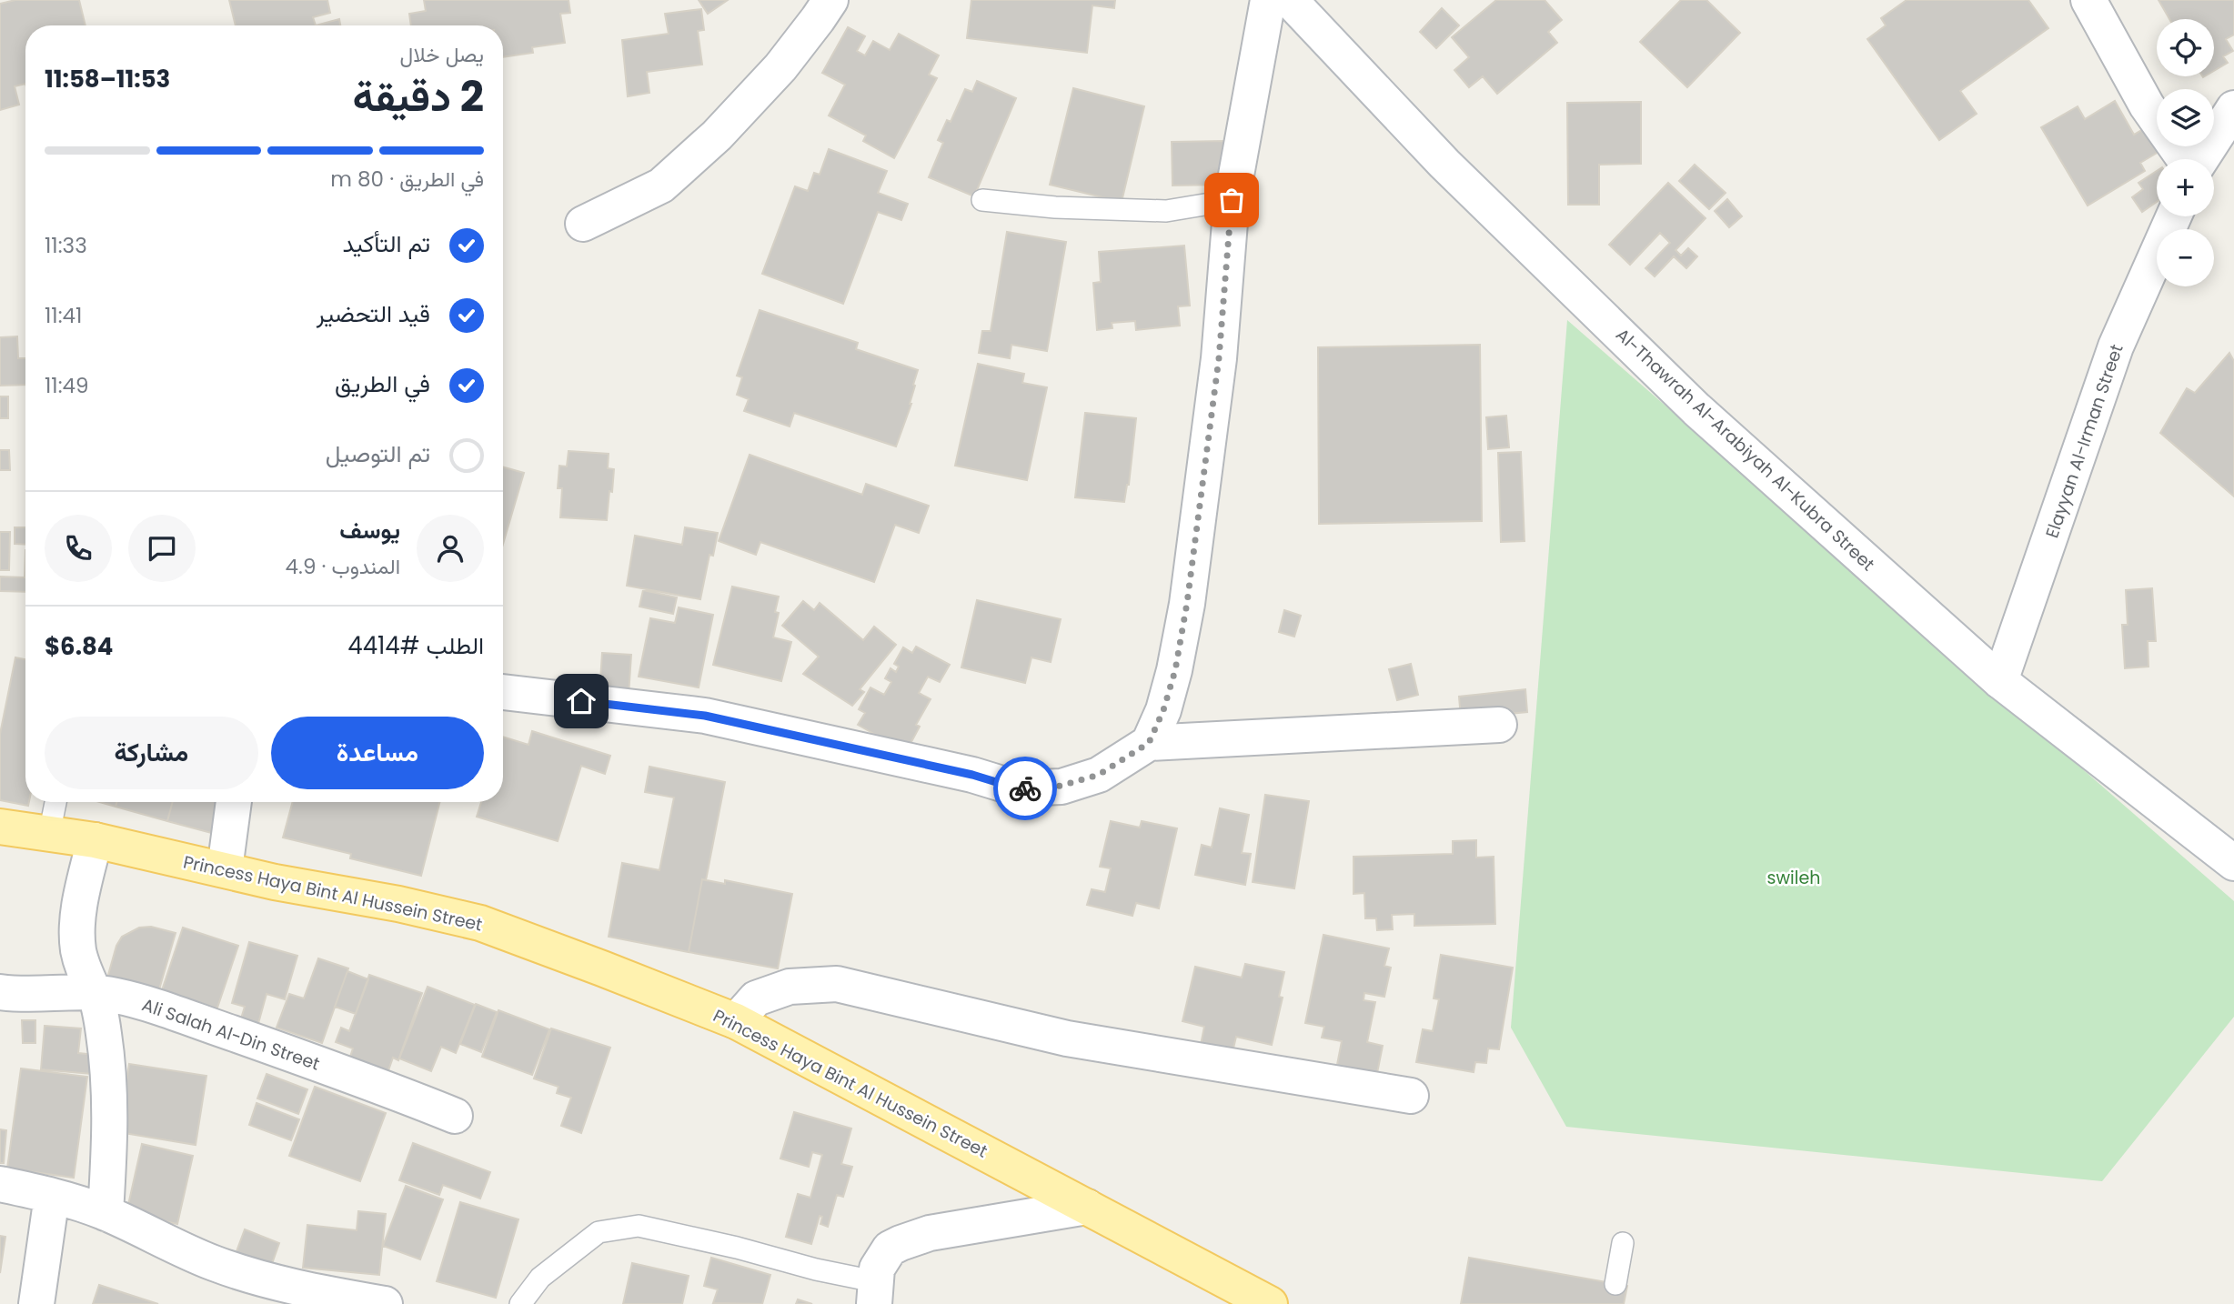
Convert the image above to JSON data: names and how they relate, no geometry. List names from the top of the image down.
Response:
{
  "streets": {
    "main road": ["Princess Haya Bint Al Hussein Street"],
    "street": ["Elayyan Al-Irman Street", "Al-Thawrah Al-Arabiyah Al-Kubra Street", "Ali Salah Al-Din Street"]
  },
  "crossings": [
    ["Elayyan Al-Irman Street", "Al-Thawrah Al-Arabiyah Al-Kubra Street"]
  ],
  "parks": ["swileh"],
  "page": {
    "map_buttons": ["+", "−"],
    "heading": ["2 دقيقة", "يصل خلال", "11:53–11:58"],
    "panel": [
      "يوسف",
      "المندوب · 4.9",
      "الطلب #4414",
      "$6.84"
    ],
    "bar": "في الطريق · 80 m",
    "list": [
      ["تم التأكيد", "11:33"],
      ["قيد التحضير", "11:41"],
      ["في الطريق", "11:49"],
      "تم التوصيل"
    ],
    "buttons": ["مساعدة", "مشاركة"]
  }
}
